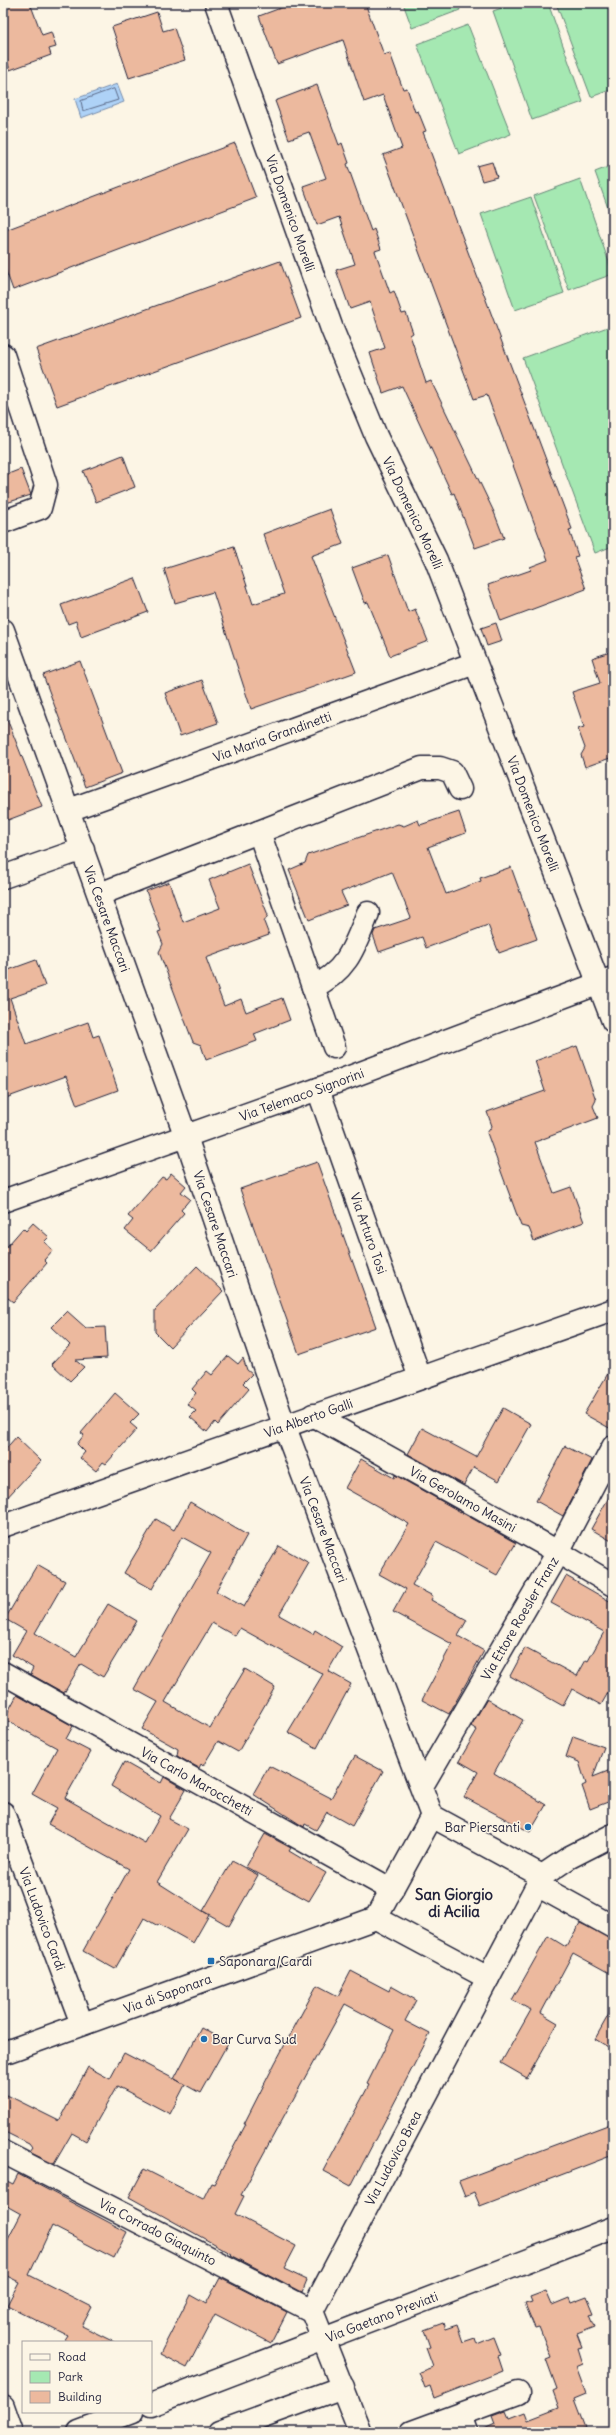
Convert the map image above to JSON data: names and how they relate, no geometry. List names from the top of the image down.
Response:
{
  "streets": {
    "street": [
      "Via Domenico Morelli",
      "Via Maria Grandinetti",
      "Via Cesare Maccari",
      "Via Telemaco Signorini",
      "Via Arturo Tosi",
      "Via Alberto Galli",
      "Via Gerolamo Masini",
      "Via Ettore Roesler Franz",
      "Via Carlo Marocchetti",
      "Via Ludovico Cardi",
      "Via di Saponara",
      "Via Ludovico Brea",
      "Via Corrado Giaquinto",
      "Via Gaetano Previati"
    ]
  },
  "crossings": [
    ["Via Domenico Morelli", "Via Maria Grandinetti"],
    ["Via Domenico Morelli", "Via Telemaco Signorini"],
    ["Via Maria Grandinetti", "Via Cesare Maccari"],
    ["Via Cesare Maccari", "Via Telemaco Signorini"],
    ["Via Cesare Maccari", "Via Alberto Galli"],
    ["Via Cesare Maccari", "Via Ettore Roesler Franz"],
    ["Via Telemaco Signorini", "Via Arturo Tosi"],
    ["Via Arturo Tosi", "Via Alberto Galli"],
    ["Via Alberto Galli", "Via Gerolamo Masini"],
    ["Via Gerolamo Masini", "Via Ettore Roesler Franz"],
    ["Via Ludovico Cardi", "Via di Saponara"],
    ["Via Ludovico Brea", "Via Corrado Giaquinto"]
  ],
  "districts": ["San Giorgio di Acilia"],
  "places": {
    "other": ["Bar Piersanti", "Bar Curva Sud"],
    "transit": ["Saponara/Cardi"]
  },
  "legend": ["Road", "Park", "Building"]
}
